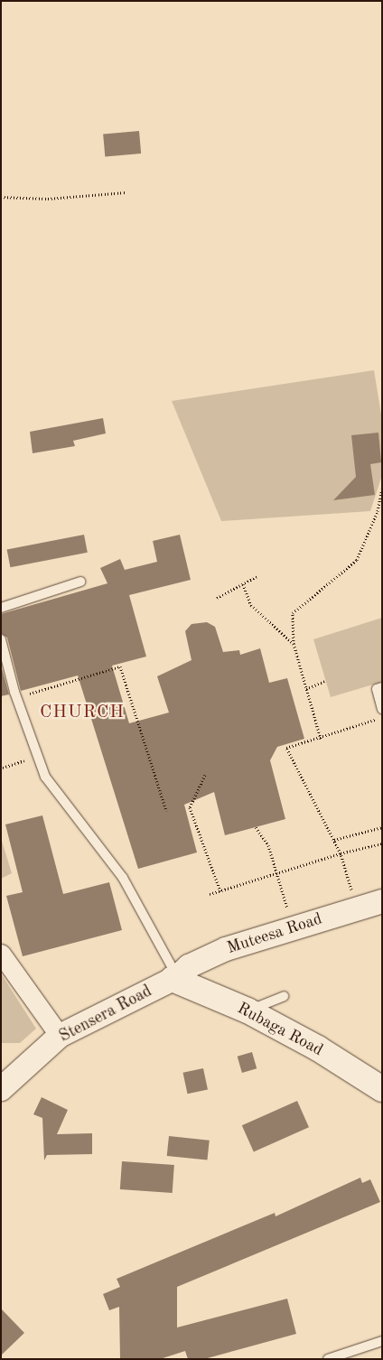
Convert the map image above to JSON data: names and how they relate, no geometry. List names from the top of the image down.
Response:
{
  "streets": {
    "main road": ["Rubaga Road"],
    "street": ["Muteesa Road", "Stensera Road"]
  },
  "crossings": [
    ["Muteesa Road", "Stensera Road"],
    ["Muteesa Road", "Rubaga Road"],
    ["Stensera Road", "Rubaga Road"]
  ],
  "districts": ["CHURCH"]
}
